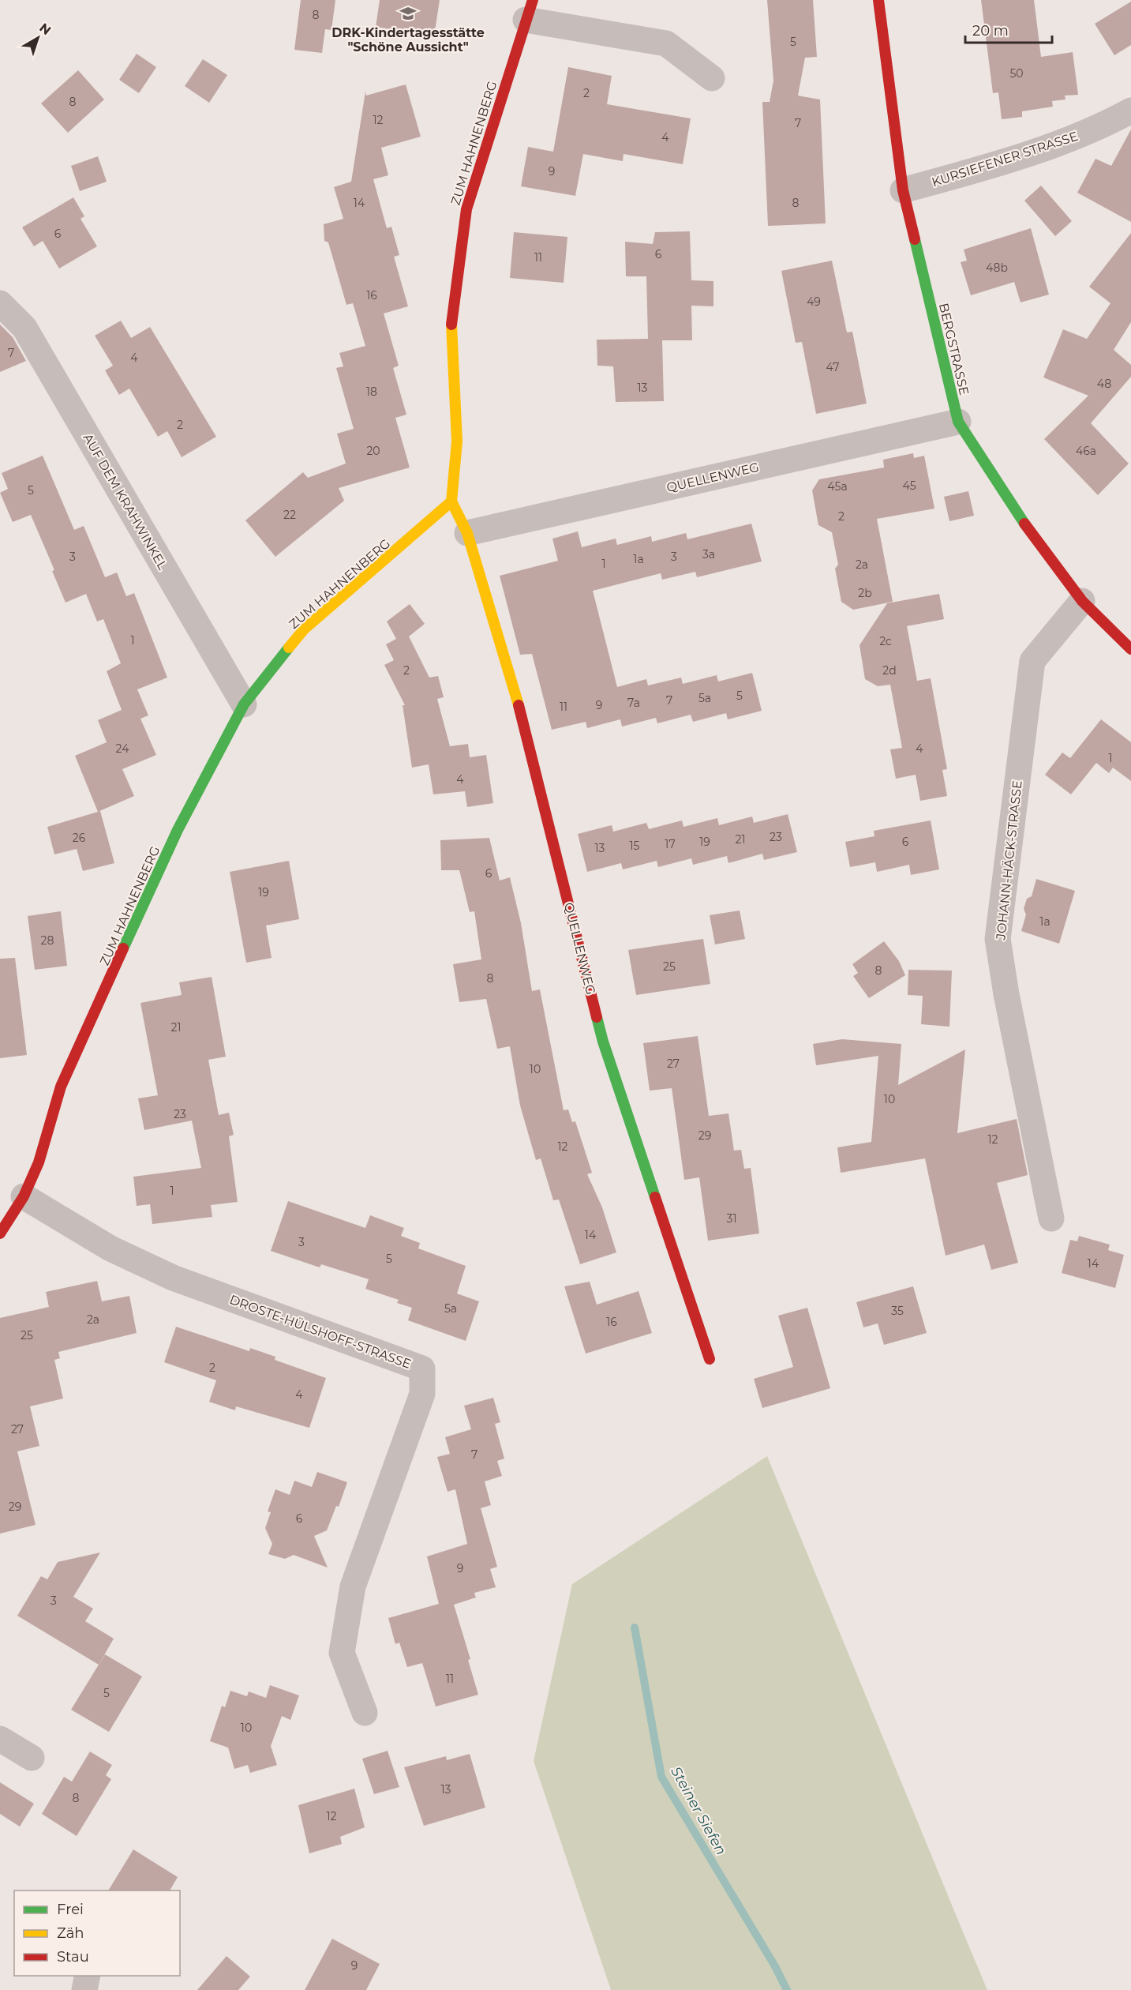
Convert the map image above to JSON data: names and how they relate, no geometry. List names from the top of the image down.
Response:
{
  "streets": {
    "street": [
      "ZUM HAHNENBERG",
      "KURSIEFENER STRASSE",
      "BERGSTRASSE",
      "QUELLENWEG",
      "AUF DEM KRAHWINKEL",
      "JOHANN-HÄCK-STRASSE",
      "DROSTE-HÜLSHOFF-STRASSE"
    ]
  },
  "crossings": [
    ["ZUM HAHNENBERG", "QUELLENWEG"],
    ["ZUM HAHNENBERG", "AUF DEM KRAHWINKEL"],
    ["ZUM HAHNENBERG", "DROSTE-HÜLSHOFF-STRASSE"],
    ["KURSIEFENER STRASSE", "BERGSTRASSE"],
    ["BERGSTRASSE", "QUELLENWEG"],
    ["BERGSTRASSE", "JOHANN-HÄCK-STRASSE"]
  ],
  "water": ["Steiner Siefen"],
  "places": {
    "school or university": ["DRK-Kindertagesstätte \"Schöne Aussicht\""]
  },
  "house_numbers": [
    "8",
    "5",
    "50",
    "2",
    "8",
    "12",
    "7",
    "4",
    "9",
    "14",
    "8",
    "6",
    "6",
    "11",
    "48b",
    "16",
    "49",
    "7",
    "4",
    "47",
    "48",
    "13",
    "18",
    "2",
    "20",
    "46a",
    "45",
    "45a",
    "5",
    "22",
    "2",
    "3a",
    "3",
    "3",
    "1a",
    "1",
    "2a",
    "2b",
    "1",
    "2c",
    "2",
    "2d",
    "5",
    "5a",
    "7",
    "7a",
    "9",
    "11",
    "24",
    "4",
    "1",
    "4",
    "23",
    "26",
    "21",
    "19",
    "6",
    "17",
    "15",
    "13",
    "6",
    "19",
    "1a",
    "28",
    "25",
    "8",
    "8",
    "21",
    "27",
    "10",
    "10",
    "23",
    "29",
    "12",
    "12",
    "1",
    "31",
    "14",
    "3",
    "5",
    "14",
    "5a",
    "35",
    "2a",
    "16",
    "25",
    "2",
    "4",
    "27",
    "7",
    "29",
    "6",
    "9",
    "3",
    "11",
    "5",
    "10",
    "13",
    "8",
    "12",
    "9"
  ],
  "legend": ["Frei", "Zäh", "Stau"],
  "scale_bar": "20 m",
  "north": "top right"
}
